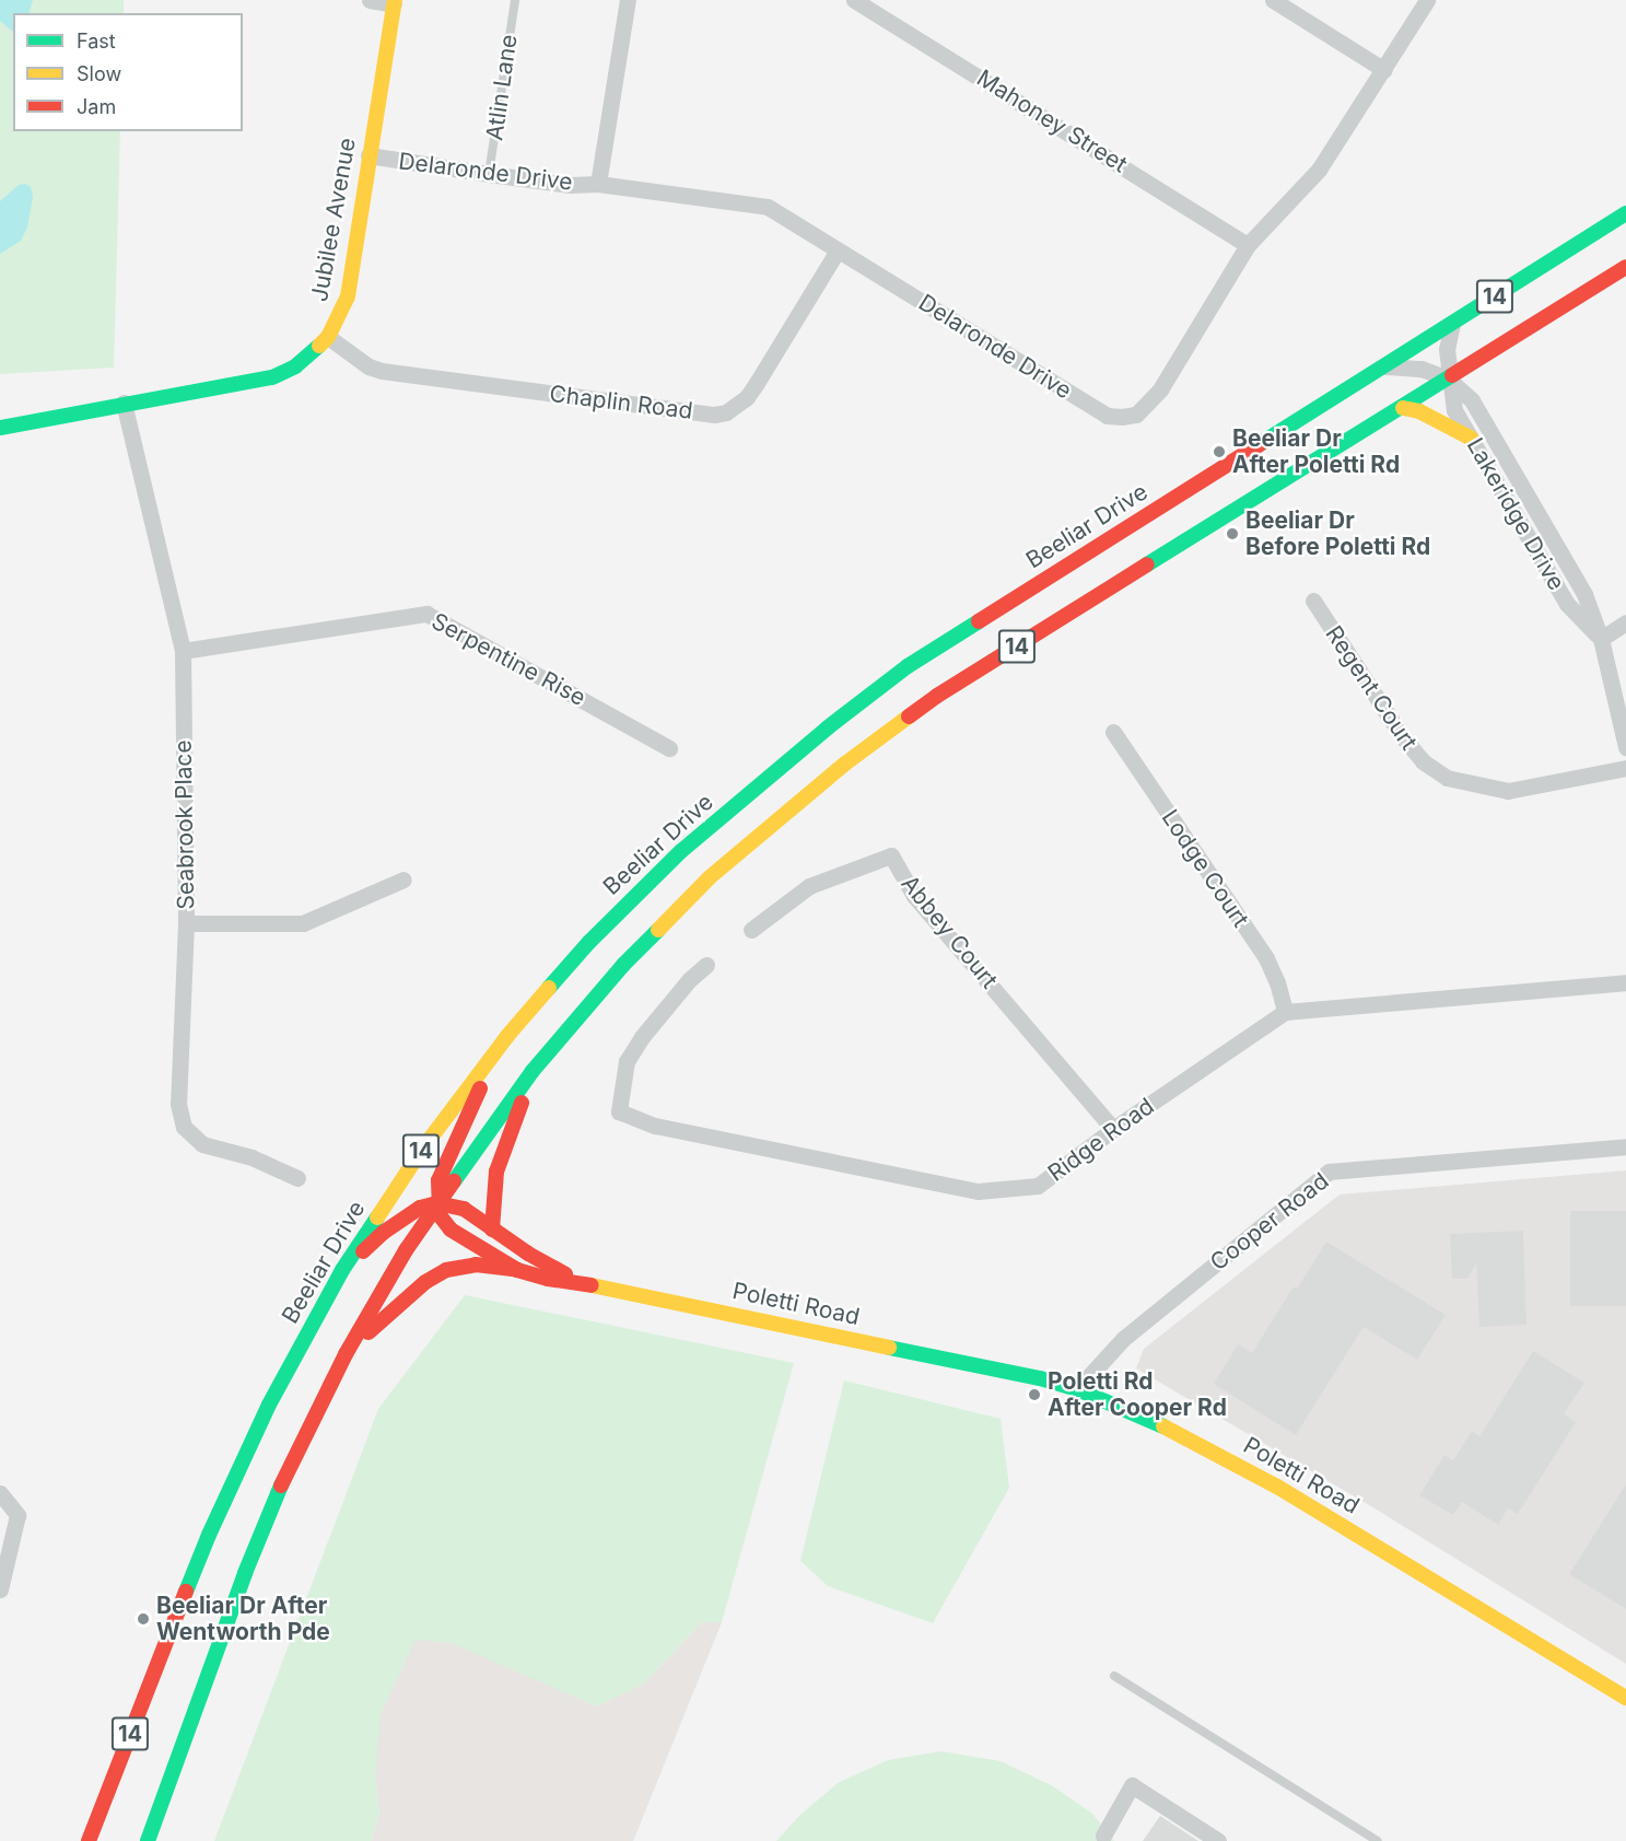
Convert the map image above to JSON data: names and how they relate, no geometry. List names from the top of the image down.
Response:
{
  "streets": {
    "main road": [
      "Jubilee Avenue",
      "14",
      "Beeliar Drive",
      "Poletti Road"
    ],
    "street": [
      "Mahoney Street",
      "Delaronde Drive",
      "Chaplin Road",
      "Lakeridge Drive",
      "Serpentine Rise",
      "Regent Court",
      "Seabrook Place",
      "Lodge Court",
      "Abbey Court",
      "Ridge Road",
      "Cooper Road"
    ],
    "lane": ["Atlin Lane"]
  },
  "crossings": [
    ["Atlin Lane", "Delaronde Drive"],
    ["Mahoney Street", "Delaronde Drive"],
    ["Delaronde Drive", "Jubilee Avenue"],
    ["Delaronde Drive", "Chaplin Road"],
    ["Jubilee Avenue", "Chaplin Road"],
    ["Jubilee Avenue", "Seabrook Place"],
    ["14", "Lakeridge Drive"],
    ["14", "Poletti Road"],
    ["Lakeridge Drive", "Beeliar Drive"],
    ["Serpentine Rise", "Seabrook Place"],
    ["Lodge Court", "Ridge Road"],
    ["Abbey Court", "Ridge Road"],
    ["Cooper Road", "Poletti Road"]
  ],
  "places": [
    "Beeliar Dr After Poletti Rd",
    "Beeliar Dr Before Poletti Rd",
    "Poletti Rd After Cooper Rd",
    "Beeliar Dr After Wentworth Pde"
  ],
  "legend": ["Fast", "Slow", "Jam"]
}
